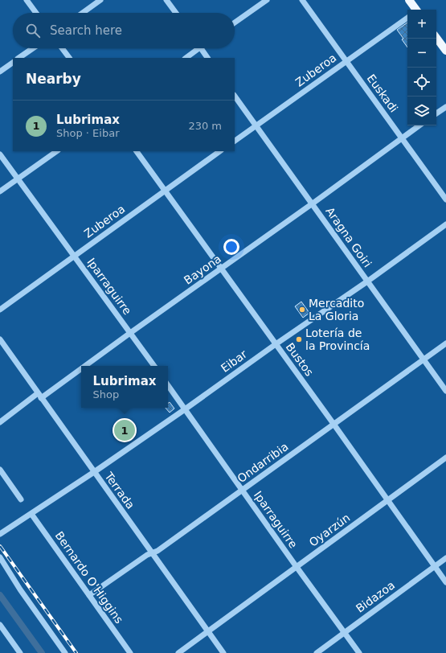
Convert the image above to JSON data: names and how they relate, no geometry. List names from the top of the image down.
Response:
{
  "streets": {
    "street": [
      "Zuberoa",
      "Euskadi",
      "Aragna Goiri",
      "Bayona",
      "Iparraguirre",
      "Bustos",
      "Eibar",
      "Ondarribia",
      "Terrada",
      "Oyarzún",
      "Bernardo O'Higgins",
      "Bidazoa"
    ]
  },
  "crossings": [
    ["Zuberoa", "Euskadi"],
    ["Zuberoa", "Aragna Goiri"],
    ["Zuberoa", "Iparraguirre"],
    ["Zuberoa", "Bustos"],
    ["Euskadi", "Bayona"],
    ["Aragna Goiri", "Bayona"],
    ["Aragna Goiri", "Eibar"],
    ["Aragna Goiri", "Ondarribia"],
    ["Bayona", "Iparraguirre"],
    ["Bayona", "Bustos"],
    ["Bayona", "Terrada"],
    ["Iparraguirre", "Eibar"],
    ["Iparraguirre", "Ondarribia"],
    ["Iparraguirre", "Oyarzún"],
    ["Iparraguirre", "Bidazoa"],
    ["Bustos", "Eibar"],
    ["Bustos", "Ondarribia"],
    ["Bustos", "Oyarzún"],
    ["Bustos", "Bidazoa"],
    ["Eibar", "Terrada"],
    ["Eibar", "Bernardo O'Higgins"],
    ["Ondarribia", "Terrada"],
    ["Ondarribia", "Bernardo O'Higgins"],
    ["Terrada", "Oyarzún"]
  ],
  "places": ["Mercadito La Gloria", "Lotería de la Provincía"],
  "page": {
    "map_buttons": ["+", "−"],
    "search": "Search here",
    "heading": "Nearby",
    "list": [
      {
        "mark": "1",
        "name": "Lubrimax",
        "note": "Shop · Eibar",
        "value": "230 m"
      }
    ],
    "popup": ["Lubrimax", "Shop"],
    "pins": "1"
  }
}
